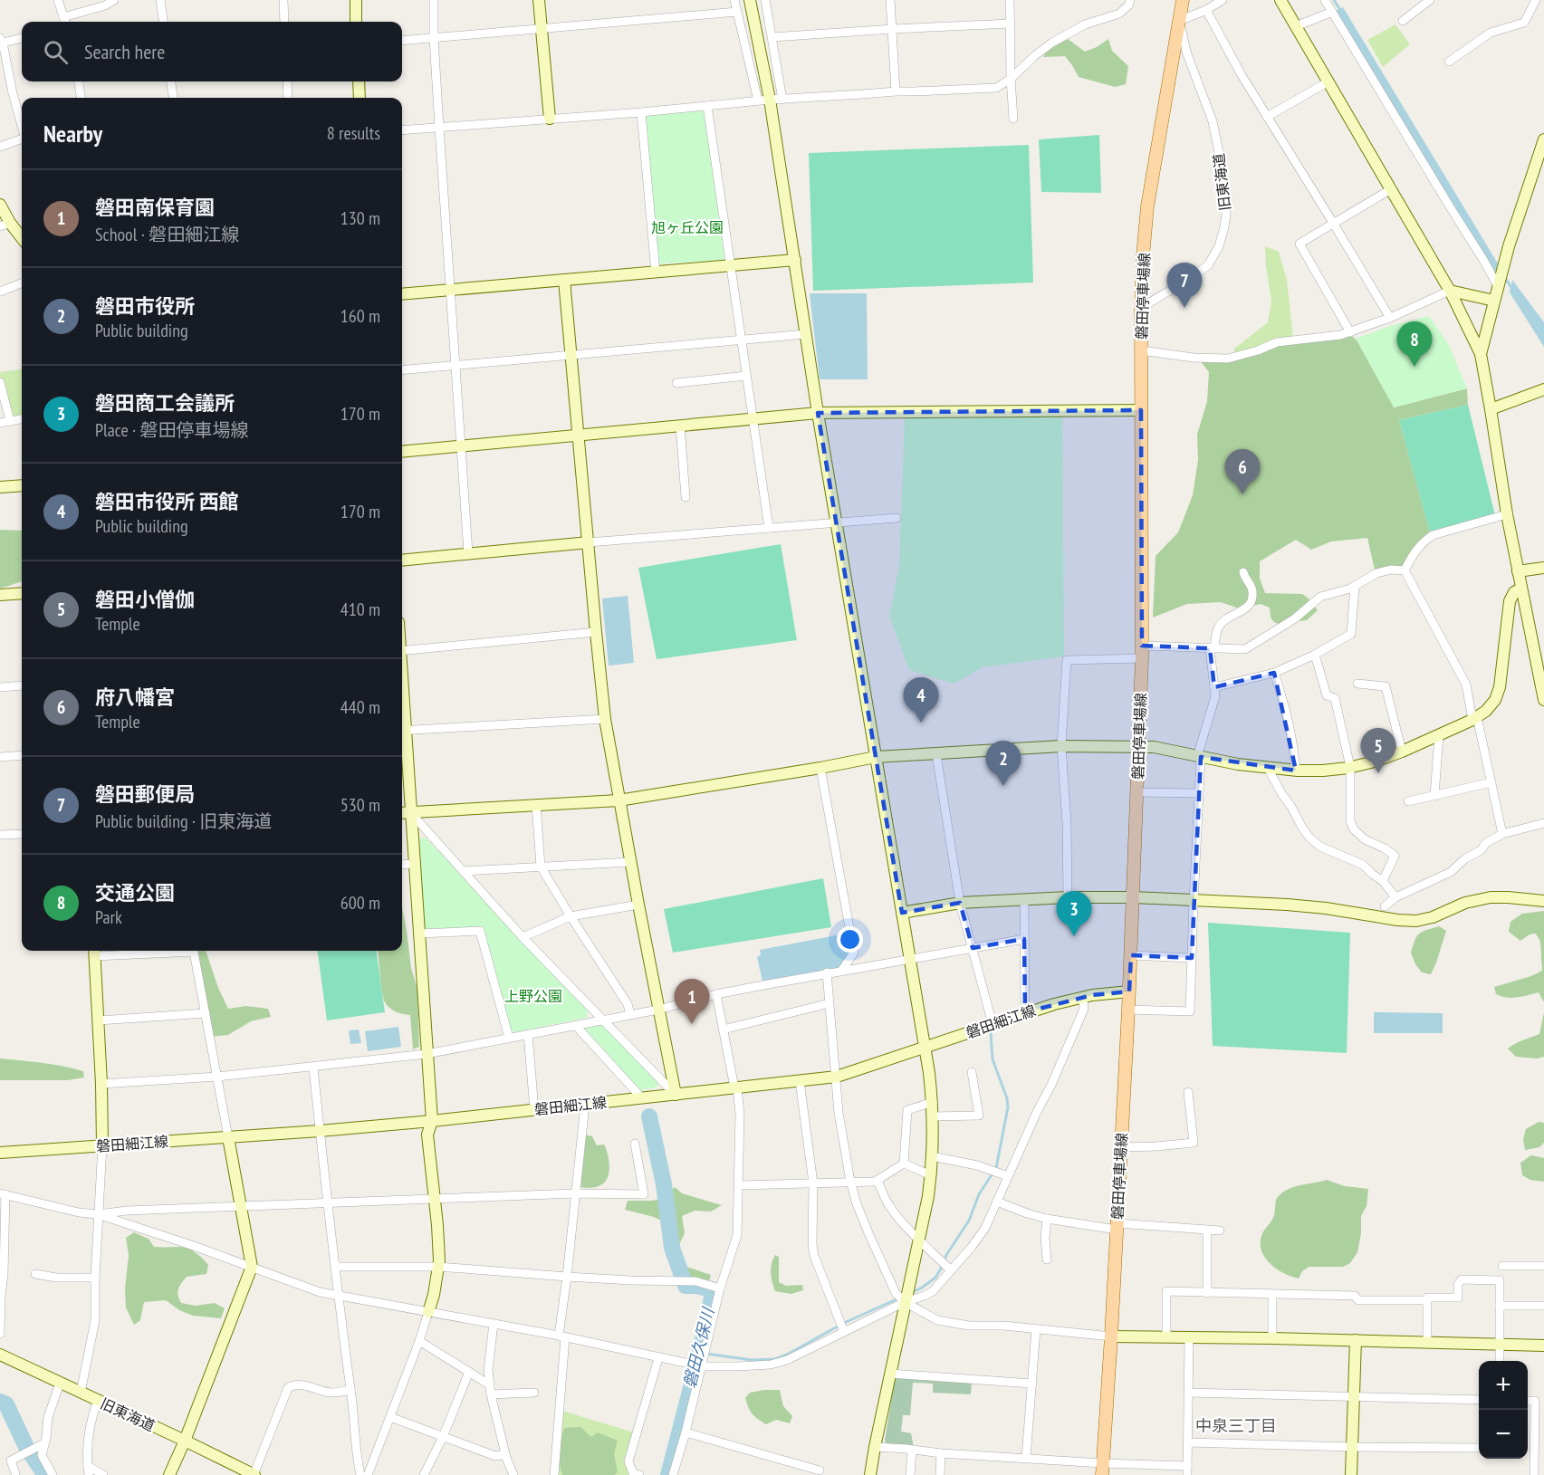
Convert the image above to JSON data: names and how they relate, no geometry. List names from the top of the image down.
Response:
{
  "streets": {
    "main road": ["磐田停車場線"],
    "street": ["旧東海道", "磐田細江線"]
  },
  "crossings": [
    ["旧東海道", "磐田停車場線"],
    ["磐田停車場線", "磐田細江線"]
  ],
  "districts": ["中泉三丁目"],
  "water": ["磐田久保川"],
  "parks": ["旭ヶ丘公園", "上野公園"],
  "page": {
    "search": "Search here",
    "heading": ["Nearby", "8 results"],
    "list": [
      {
        "mark": "1",
        "name": "磐田南保育園",
        "note": "School · 磐田細江線",
        "value": "130 m"
      },
      {
        "mark": "2",
        "name": "磐田市役所",
        "note": "Public building",
        "value": "160 m"
      },
      {
        "mark": "3",
        "name": "磐田商工会議所",
        "note": "Place · 磐田停車場線",
        "value": "170 m"
      },
      {
        "mark": "4",
        "name": "磐田市役所 西館",
        "note": "Public building",
        "value": "170 m"
      },
      {
        "mark": "5",
        "name": "磐田小僧伽",
        "note": "Temple",
        "value": "410 m"
      },
      {
        "mark": "6",
        "name": "府八幡宮",
        "note": "Temple",
        "value": "440 m"
      },
      {
        "mark": "7",
        "name": "磐田郵便局",
        "note": "Public building · 旧東海道",
        "value": "530 m"
      },
      {
        "mark": "8",
        "name": "交通公園",
        "note": "Park",
        "value": "600 m"
      }
    ],
    "pins": [
      "7",
      "8",
      "6",
      "4",
      "5",
      "2",
      "3",
      "1"
    ],
    "map_buttons": ["+", "−"]
  }
}
